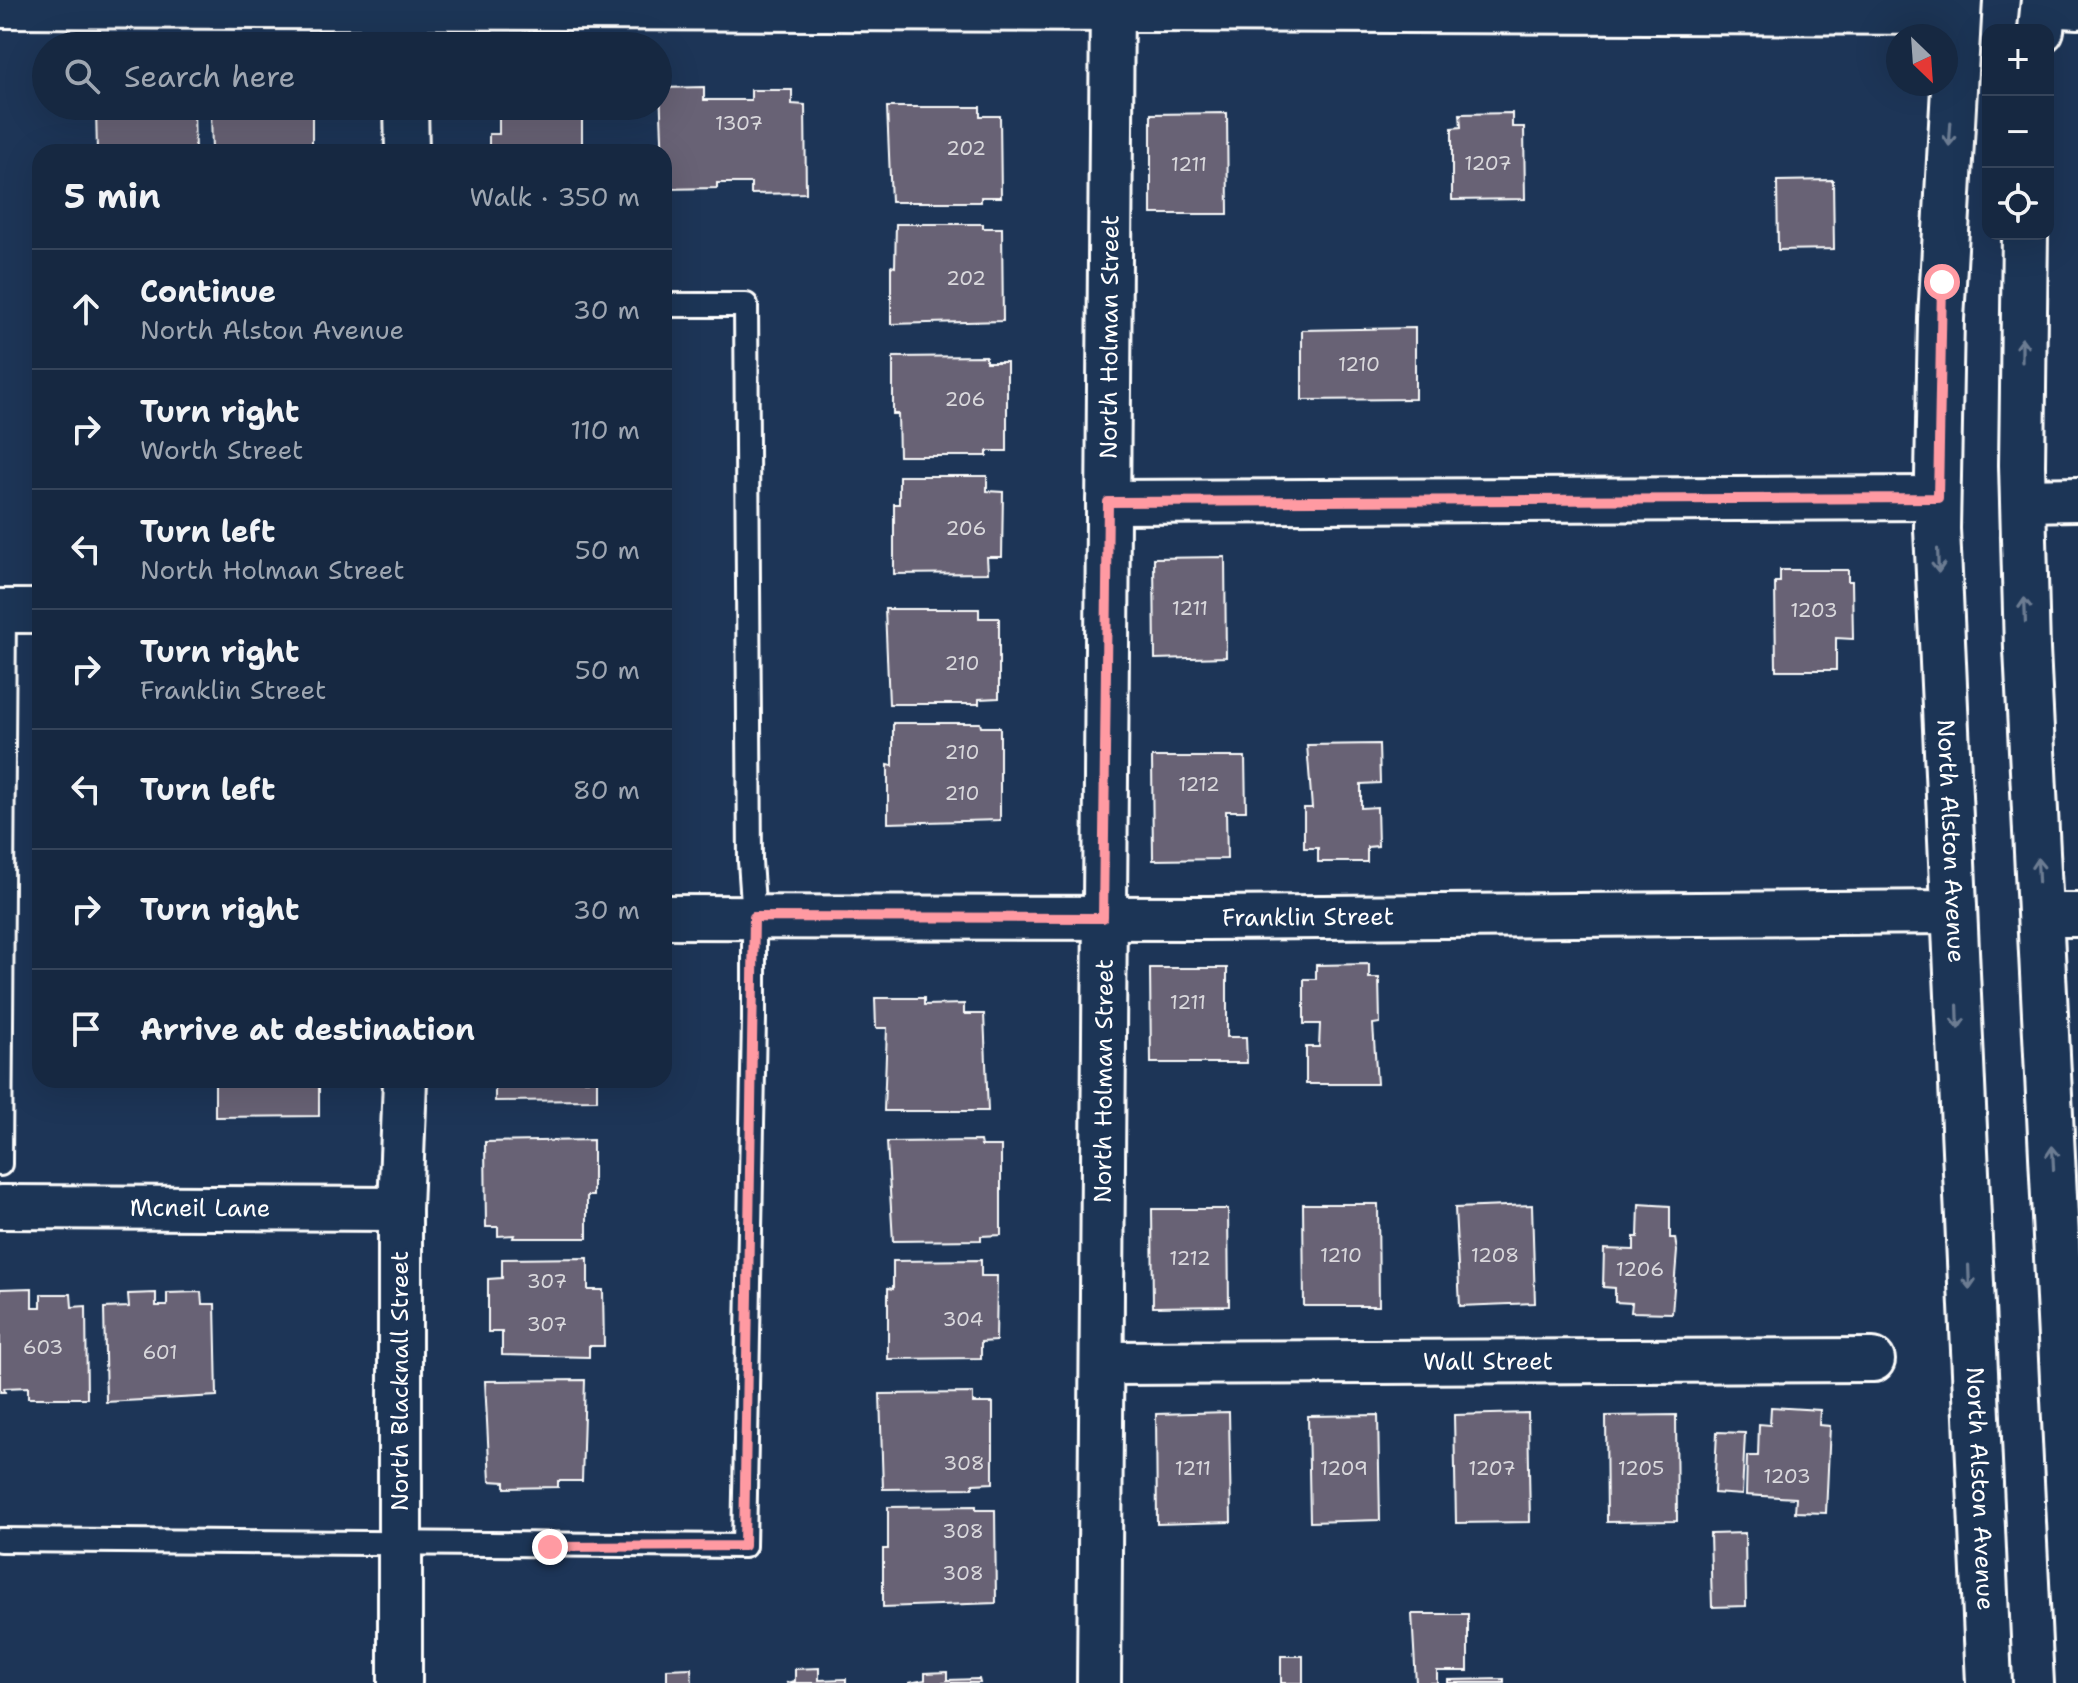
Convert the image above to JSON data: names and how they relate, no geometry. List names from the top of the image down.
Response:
{
  "streets": {
    "main road": ["North Alston Avenue"],
    "street": [
      "North Holman Street",
      "Franklin Street",
      "Mcneil Lane",
      "Wall Street",
      "North Blacknall Street"
    ]
  },
  "crossings": [
    ["North Holman Street", "Franklin Street"],
    ["North Holman Street", "Wall Street"],
    ["North Alston Avenue", "Franklin Street"],
    ["Mcneil Lane", "North Blacknall Street"]
  ],
  "house_numbers": [
    "1307",
    "202",
    "1207",
    "1211",
    "202",
    "1210",
    "206",
    "206",
    "1211",
    "1203",
    "210",
    "210",
    "1212",
    "210",
    "1211",
    "1210",
    "1208",
    "1212",
    "1206",
    "307",
    "304",
    "307",
    "603",
    "601",
    "308",
    "1211",
    "1209",
    "1207",
    "1205",
    "1203",
    "308",
    "308"
  ],
  "north": "bottom right",
  "page": {
    "map_buttons": ["+", "−"],
    "search": "Search here",
    "heading": ["5 min", "Walk · 350 m"],
    "list": [
      ["Continue", "North Alston Avenue", "30 m"],
      ["Turn right", "Worth Street", "110 m"],
      ["Turn left", "North Holman Street", "50 m"],
      ["Turn right", "Franklin Street", "50 m"],
      ["Turn left", "80 m"],
      ["Turn right", "30 m"],
      "Arrive at destination"
    ]
  }
}
